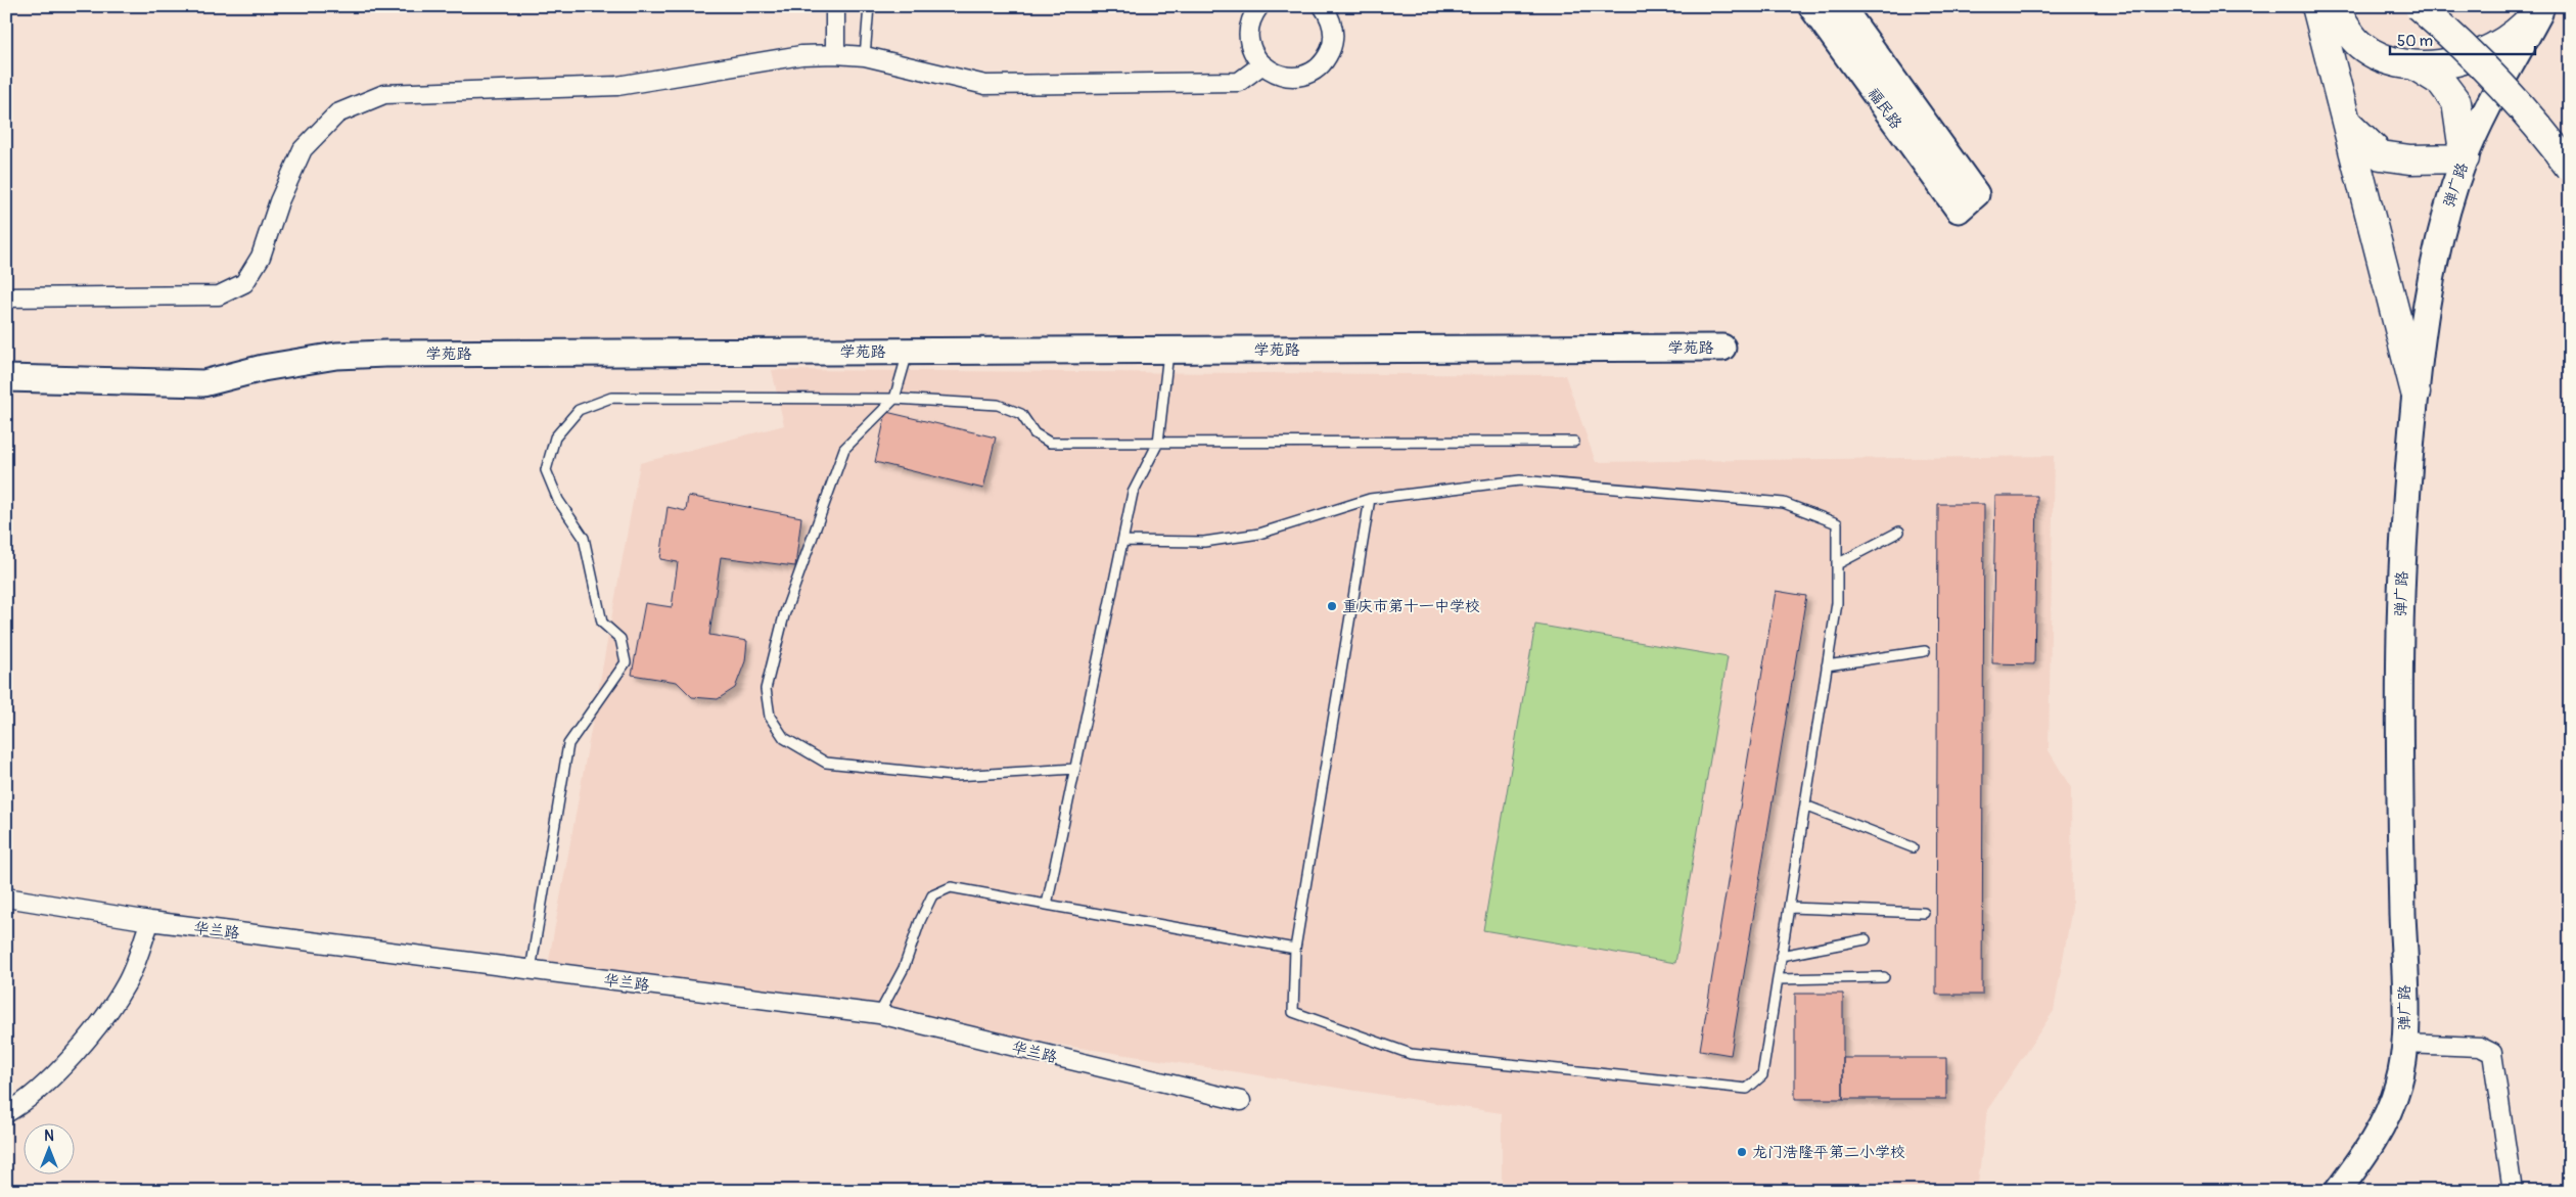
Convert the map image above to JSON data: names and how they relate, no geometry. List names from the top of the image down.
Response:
{
  "streets": {
    "main road": ["福民路", "弹广路", "学苑路"],
    "street": ["华兰路"]
  },
  "places": ["重庆市第十一中学校", "龙门浩隆平第二小学校"],
  "scale_bar": "50 m",
  "north": "top"
}
